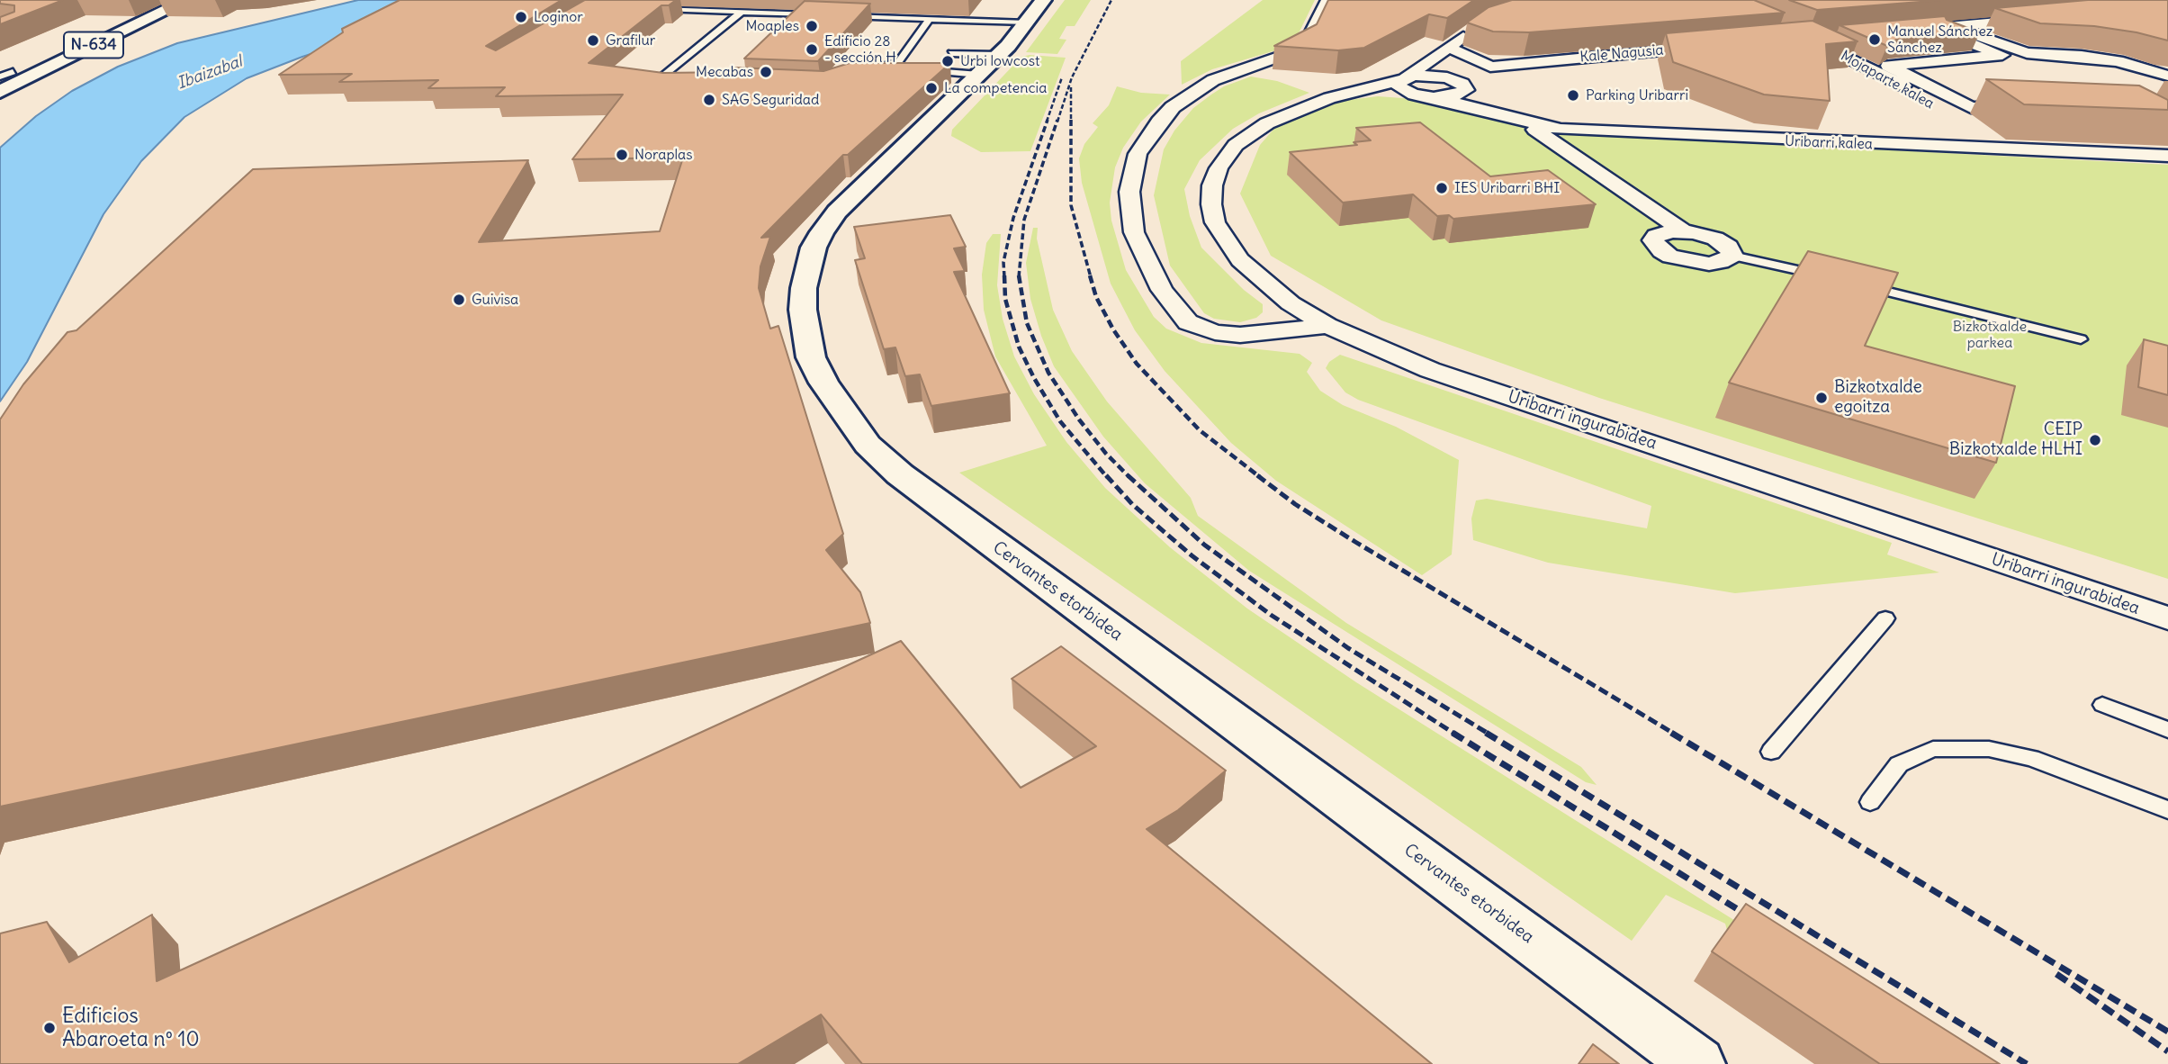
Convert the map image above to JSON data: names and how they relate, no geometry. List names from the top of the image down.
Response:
{
  "streets": {
    "main road": ["N-634", "Cervantes etorbidea"],
    "street": [
      "Kale Nagusia",
      "Mojaparte kalea",
      "Uribarri kalea",
      "Uribarri ingurabidea"
    ]
  },
  "crossings": [
    ["Kale Nagusia", "Uribarri kalea"],
    ["Kale Nagusia", "Uribarri ingurabidea"]
  ],
  "water": ["Ibaizabal"],
  "parks": ["Bizkotxalde parkea"],
  "places": [
    "Loginor",
    "Moaples",
    "Manuel Sánchez Sánchez",
    "Grafilur",
    "Edificio 28 - sección H",
    "Urbi lowcost",
    "Mecabas",
    "La competencia",
    "Parking Uribarri",
    "SAG Seguridad",
    "Noraplas",
    "IES Uribarri BHI",
    "Guivisa",
    "Bizkotxalde egoitza",
    "CEIP Bizkotxalde HLHI",
    "Edificios Abaroeta nº 10"
  ]
}
